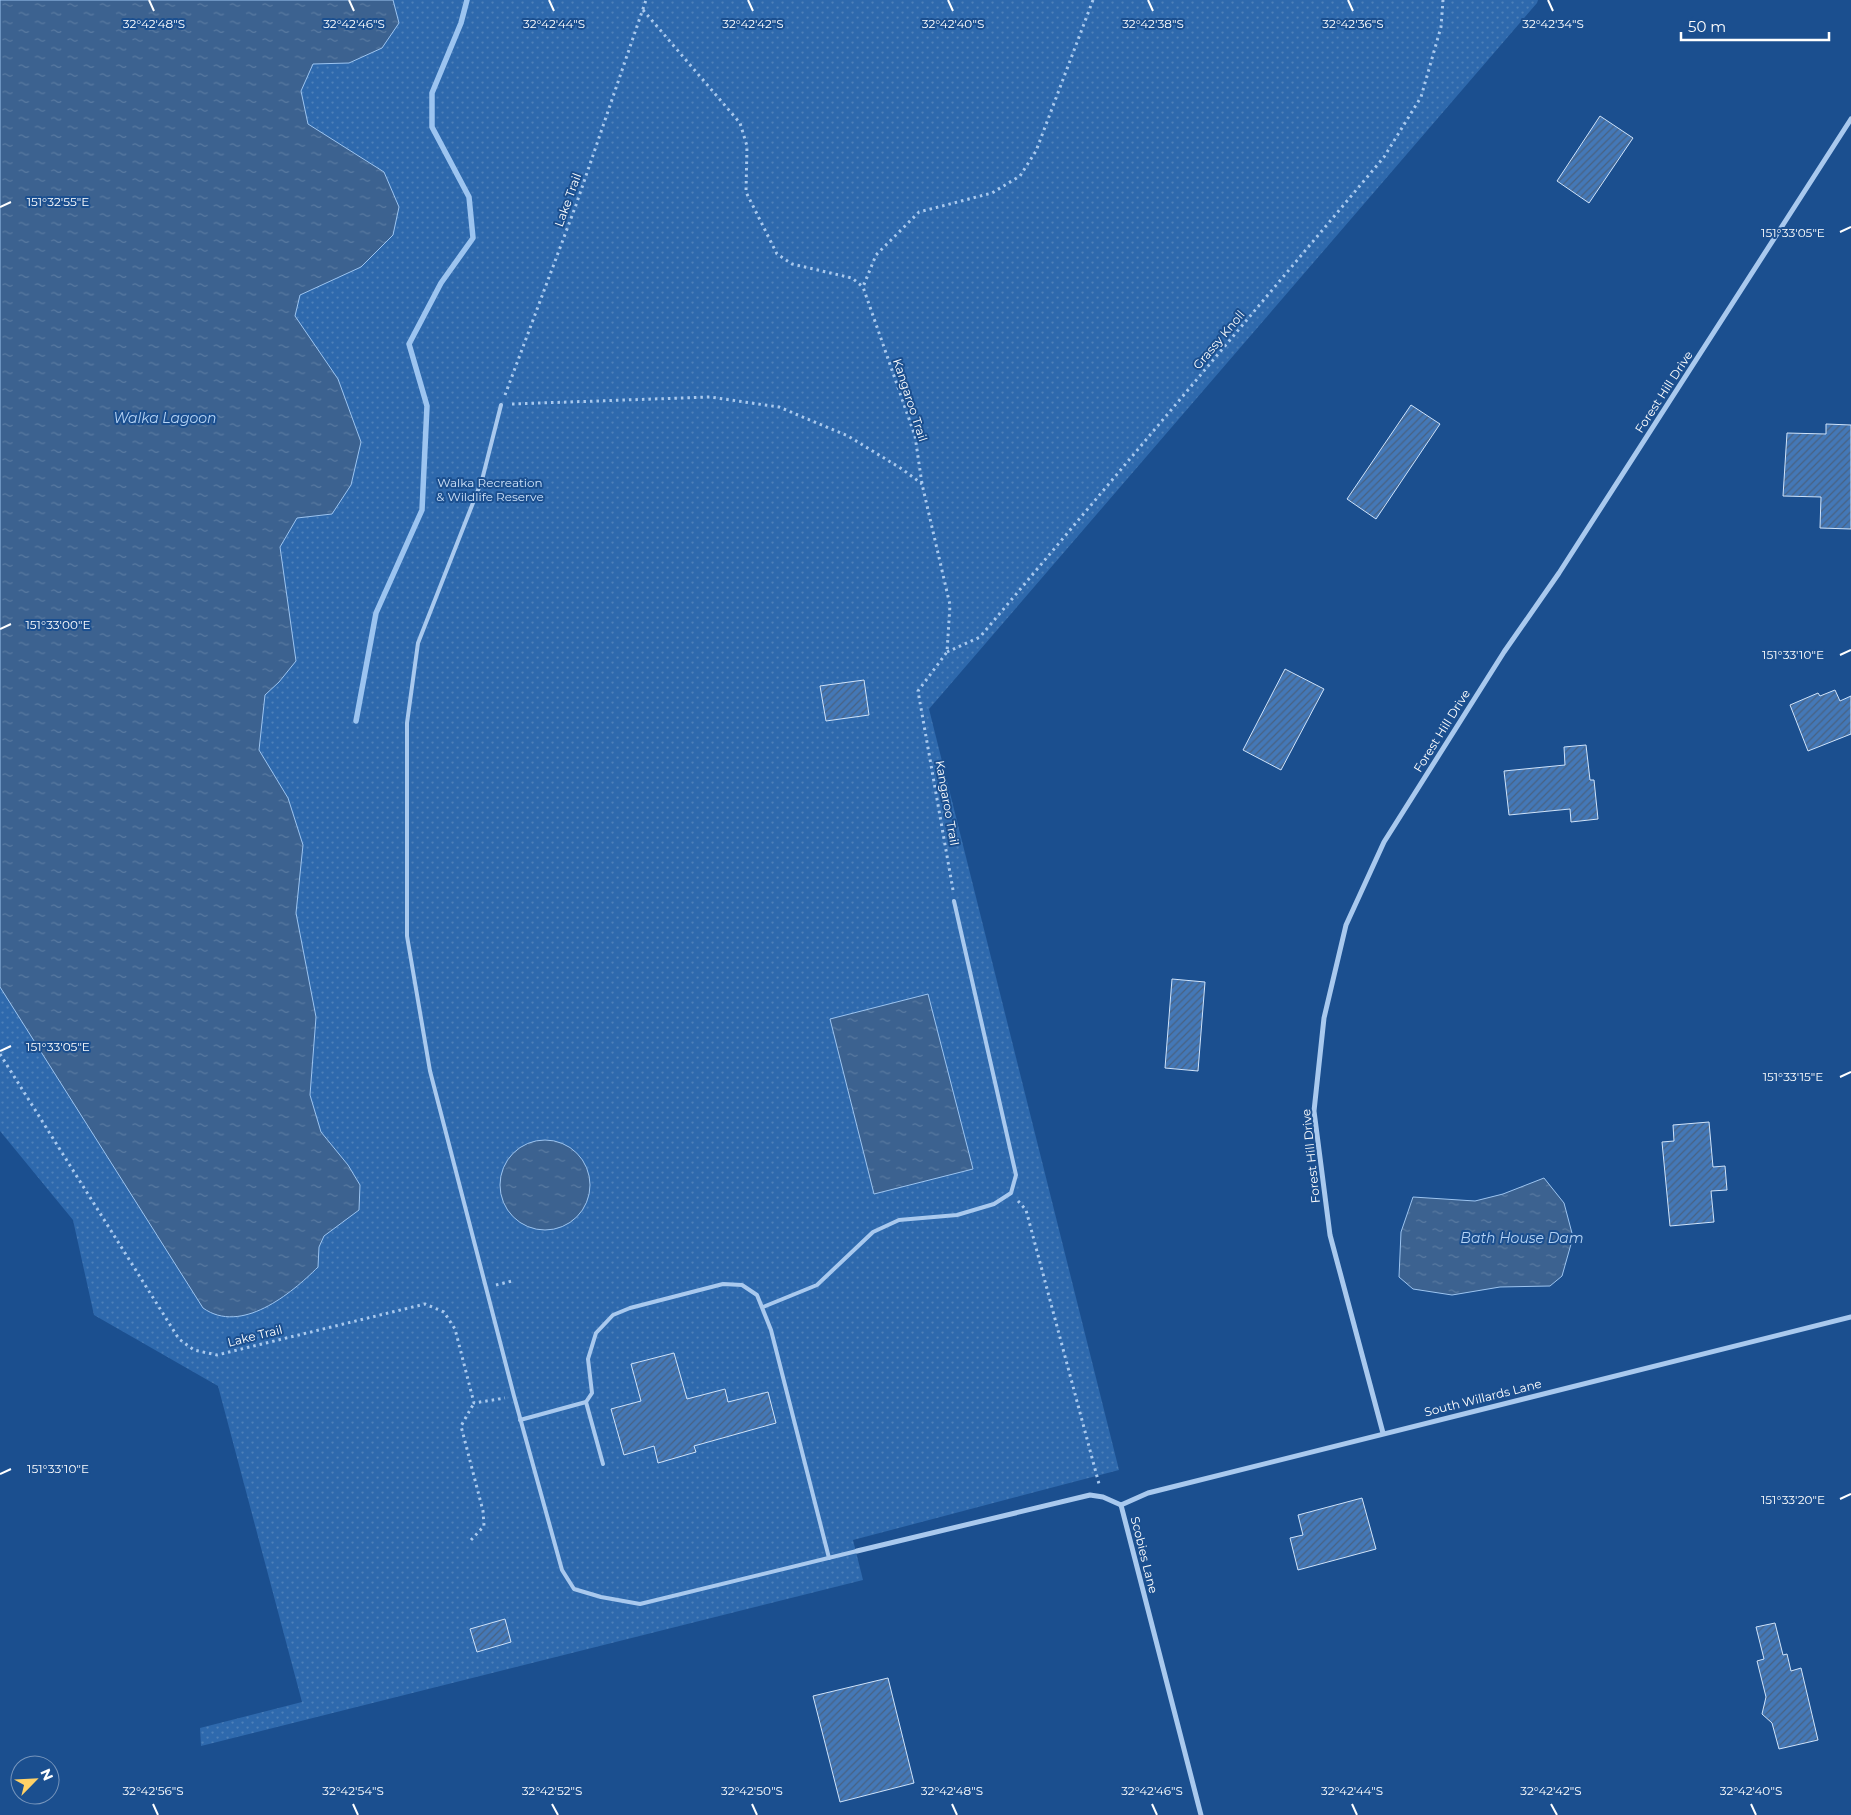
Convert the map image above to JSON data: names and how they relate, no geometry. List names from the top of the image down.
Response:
{
  "streets": {
    "street": ["Forest Hill Drive", "South Willards Lane", "Scobies Lane"],
    "path": ["Lake Trail", "Grassy Knoll", "Kangaroo Trail"]
  },
  "crossings": [
    ["Grassy Knoll", "Kangaroo Trail"],
    ["Forest Hill Drive", "South Willards Lane"],
    ["South Willards Lane", "Scobies Lane"]
  ],
  "water": ["Walka Lagoon", "Bath House Dam"],
  "parks": ["Walka Recreation & Wildlife Reserve"],
  "scale_bar": "50 m",
  "north": "top right",
  "coordinates": [
    "32°42'44\"S",
    "32°42'40\"S",
    "32°42'36\"S",
    "32°42'34\"S",
    "32°42'48\"S",
    "32°42'46\"S",
    "32°42'42\"S",
    "32°42'38\"S",
    "151°32'55\"E",
    "151°33'05\"E",
    "151°33'00\"E",
    "151°33'10\"E",
    "151°33'15\"E",
    "151°33'20\"E",
    "32°42'56\"S",
    "32°42'54\"S",
    "32°42'52\"S",
    "32°42'50\"S"
  ]
}
